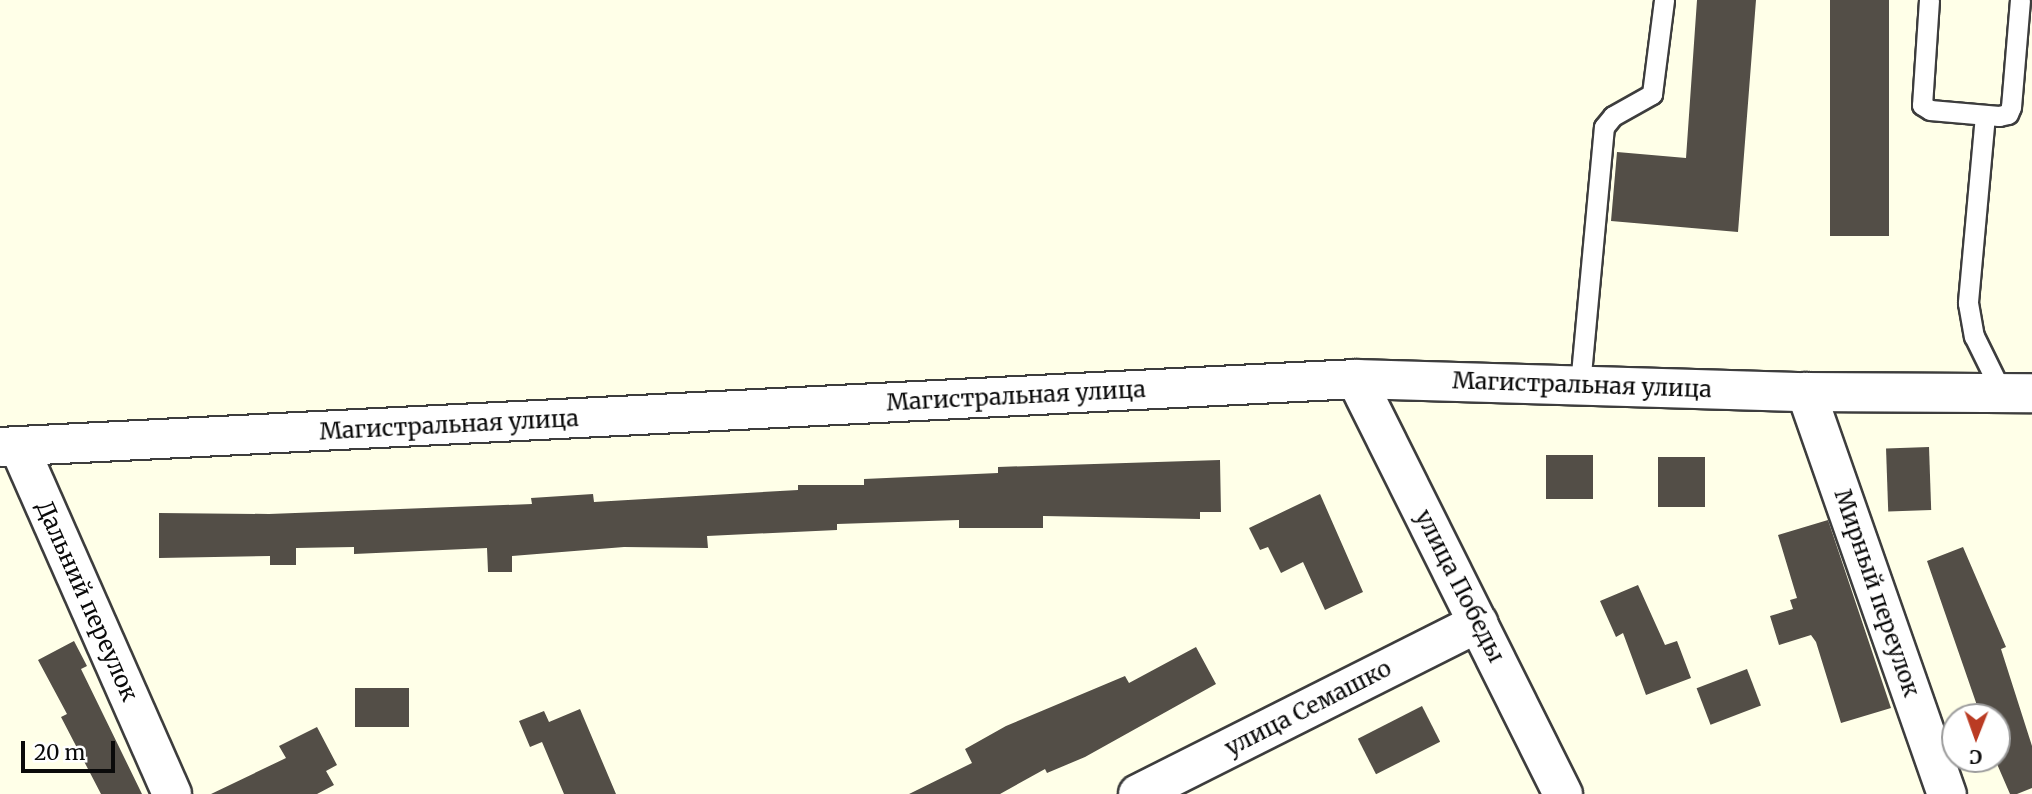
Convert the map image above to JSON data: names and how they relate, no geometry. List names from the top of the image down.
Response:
{
  "streets": {
    "street": [
      "Магистральная улица",
      "улица Победы",
      "Мирный переулок",
      "Дальний переулок",
      "улица Семашко"
    ]
  },
  "crossings": [
    ["Магистральная улица", "улица Победы"],
    ["Магистральная улица", "Мирный переулок"],
    ["Магистральная улица", "Дальний переулок"],
    ["улица Победы", "улица Семашко"]
  ],
  "scale_bar": "20 m",
  "north": "bottom"
}
